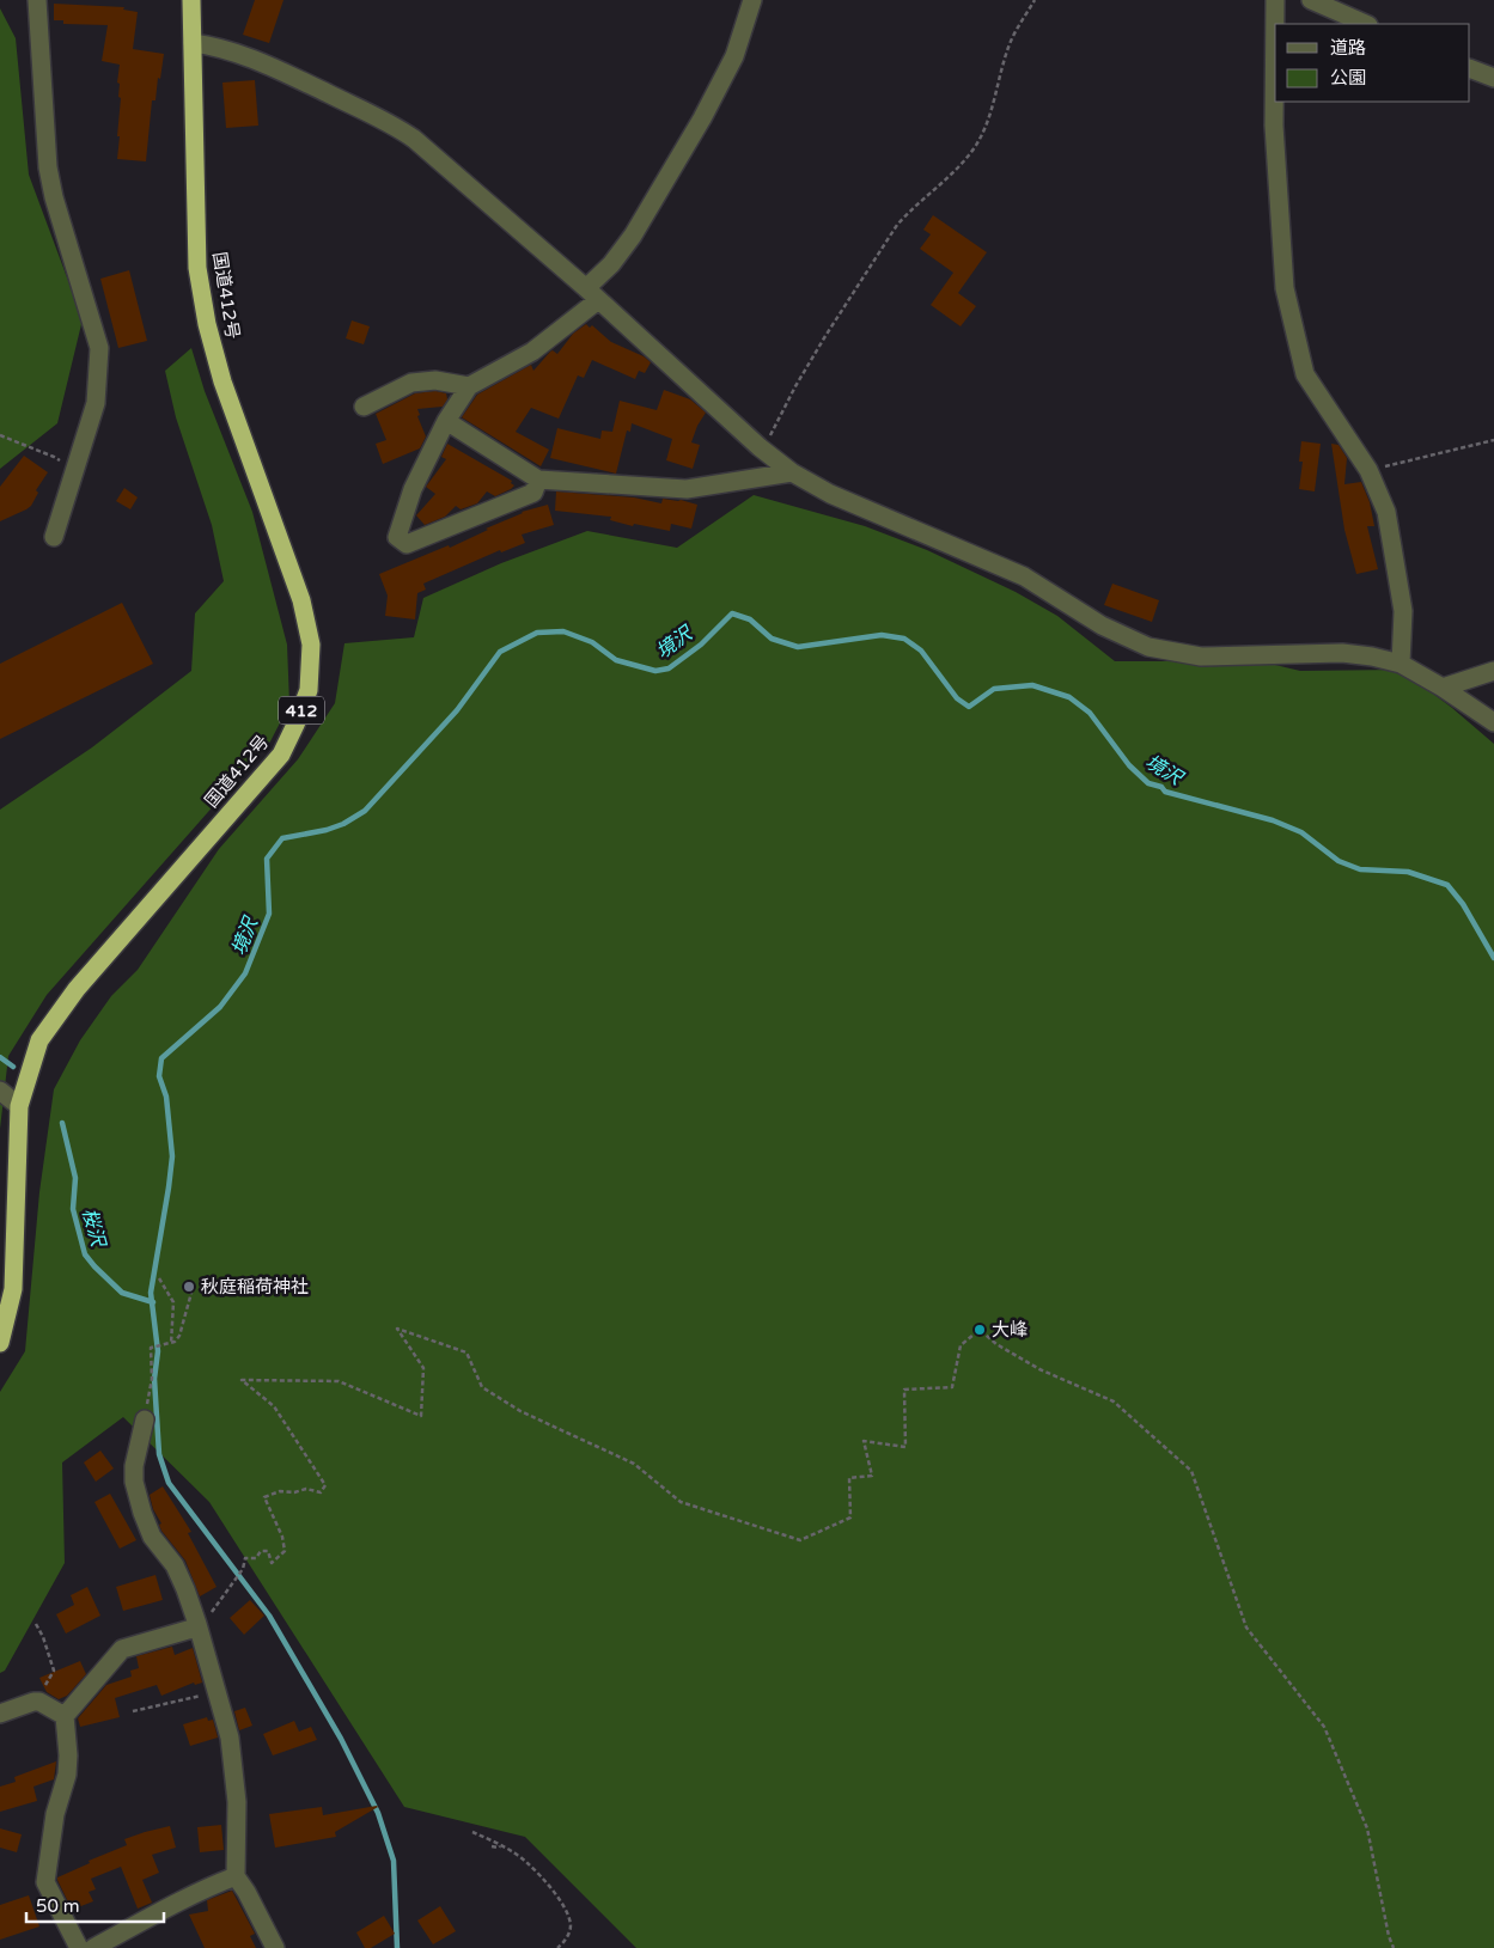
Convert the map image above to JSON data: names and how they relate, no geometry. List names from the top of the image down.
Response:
{
  "streets": {
    "highway": ["国道412号", "412"]
  },
  "water": ["境沢", "桜沢"],
  "places": ["秋庭稲荷神社", "大峰"],
  "legend": ["道路", "公園"],
  "scale_bar": "50 m"
}
